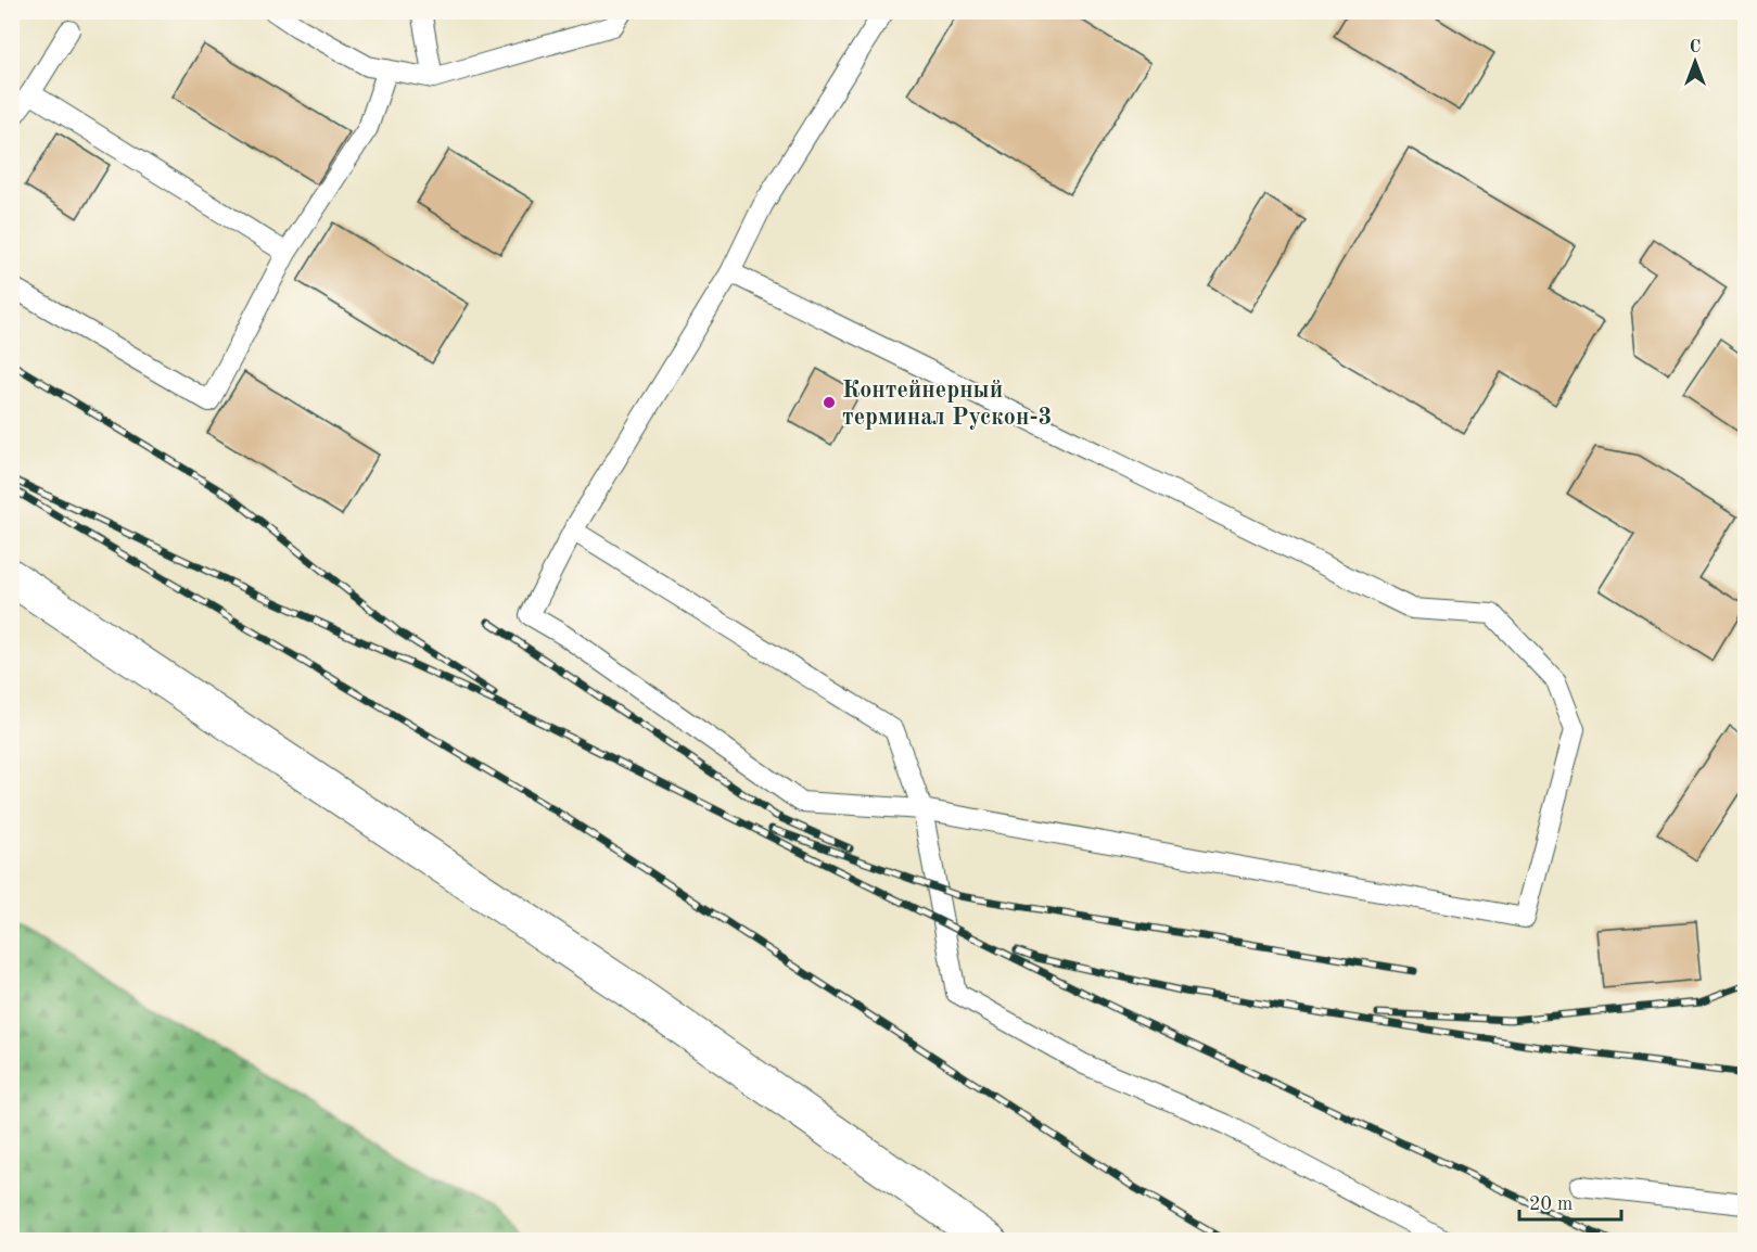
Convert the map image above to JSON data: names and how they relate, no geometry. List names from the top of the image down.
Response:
{
  "places": ["Контейнерный терминал Рускон-3"],
  "scale_bar": "20 m",
  "north": "top"
}
